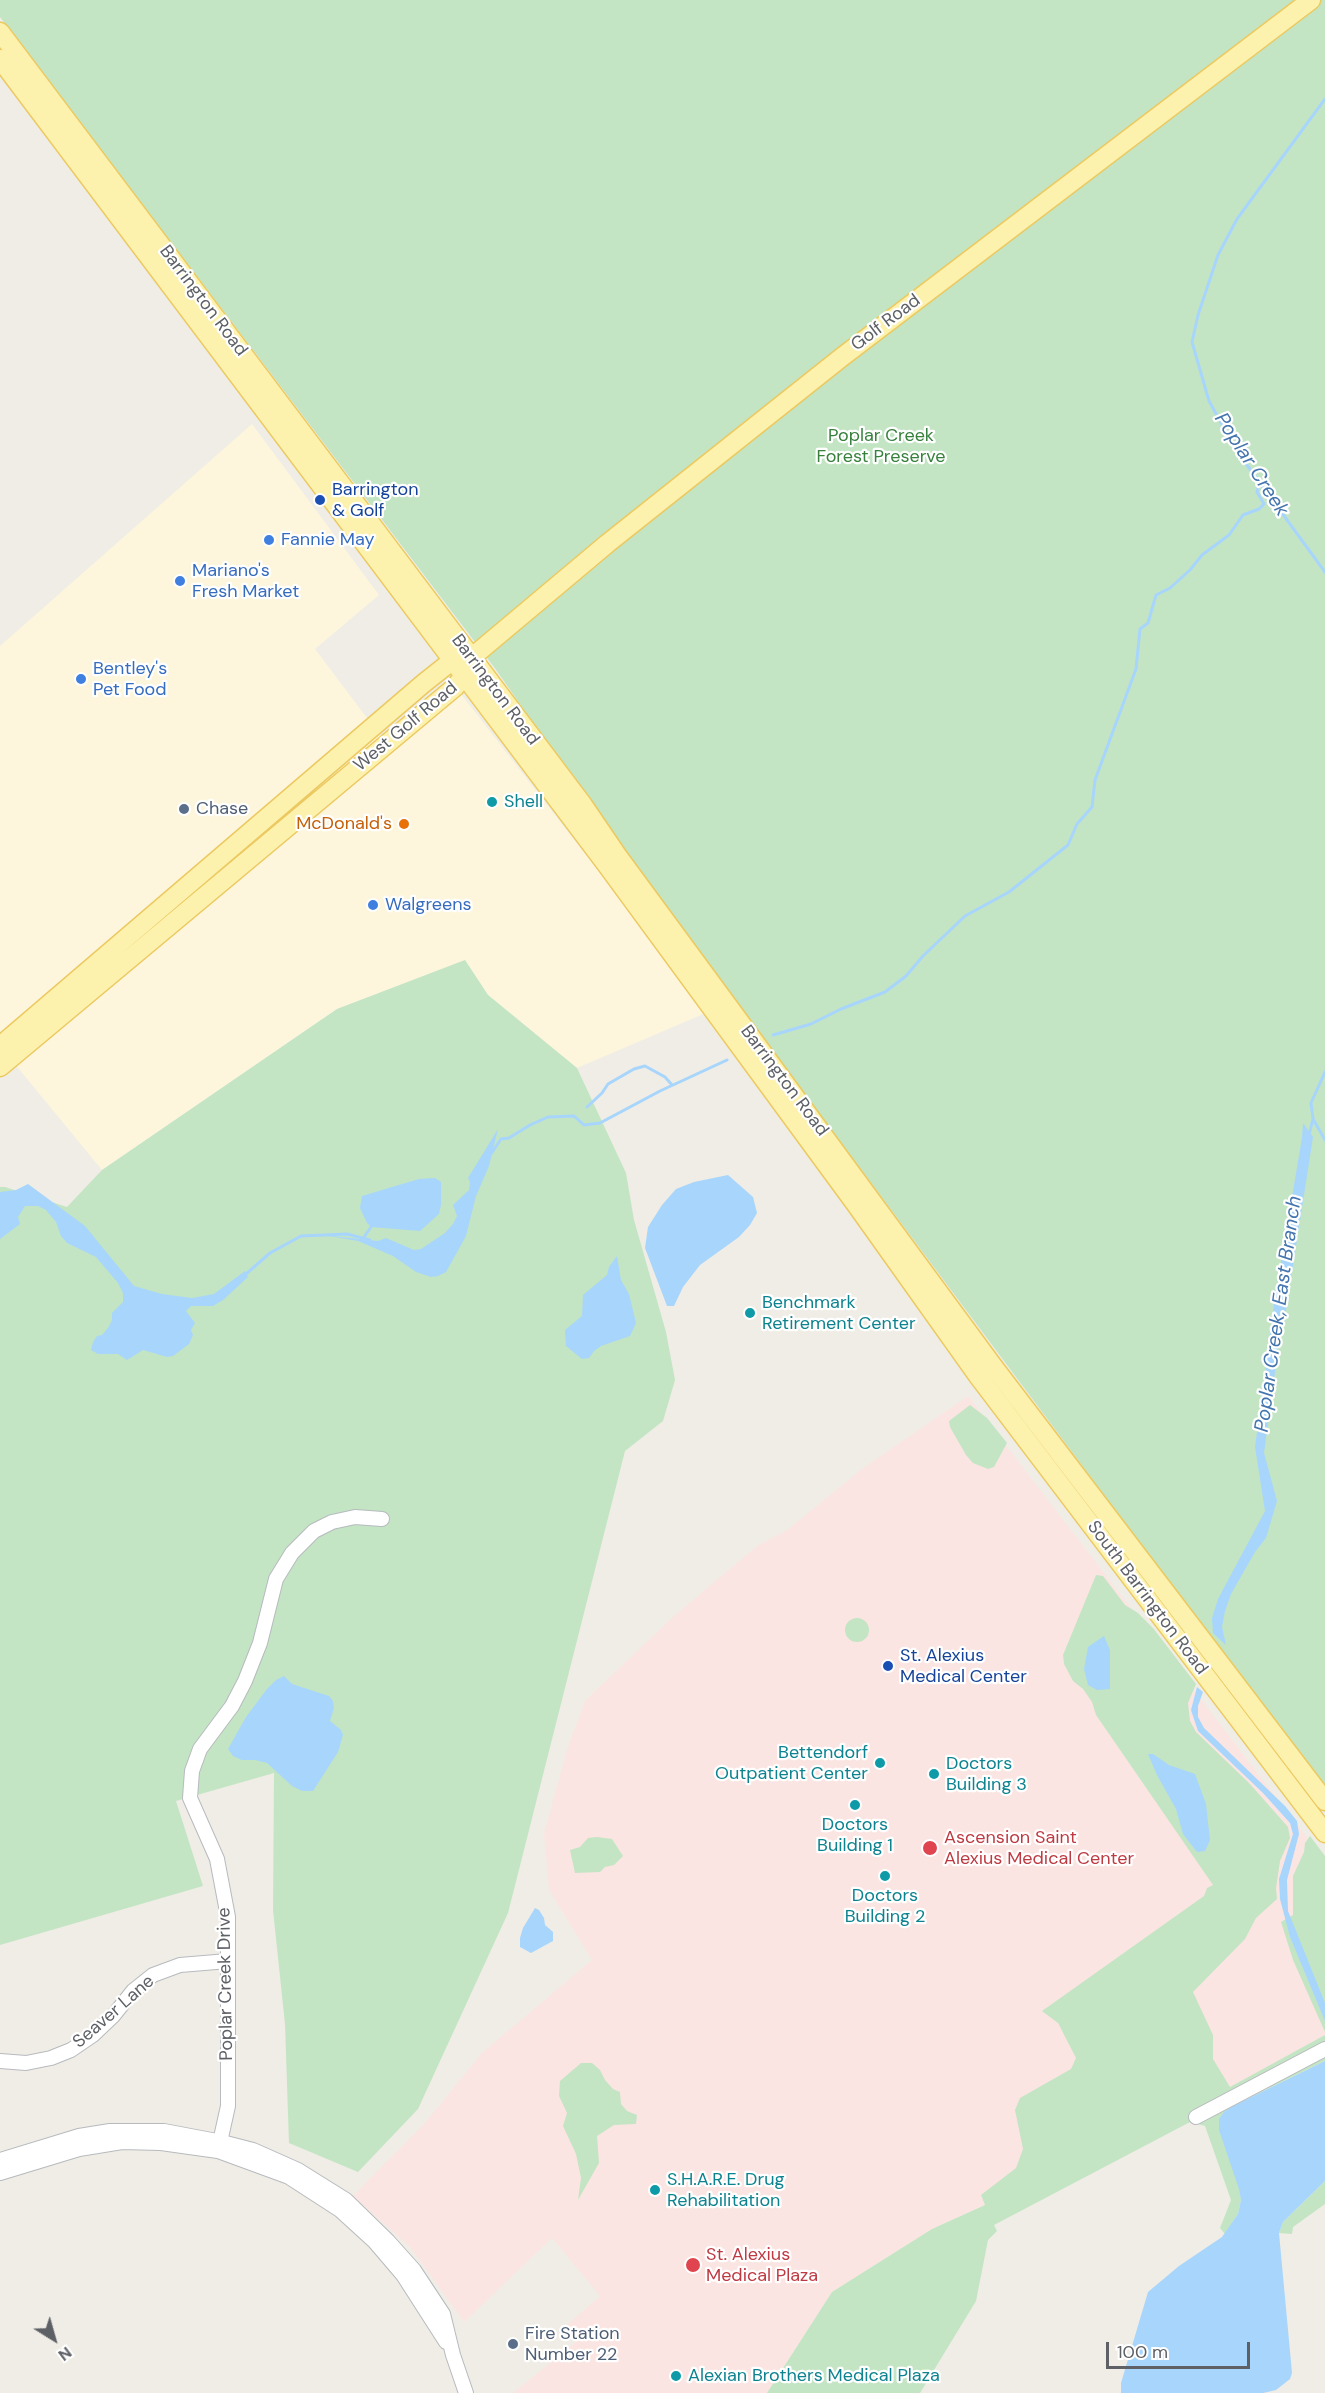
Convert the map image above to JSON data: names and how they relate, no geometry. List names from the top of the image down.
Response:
{
  "streets": {
    "main road": [
      "Barrington Road",
      "Golf Road",
      "West Golf Road",
      "South Barrington Road"
    ],
    "street": ["Poplar Creek Drive", "Seaver Lane"]
  },
  "crossings": [
    ["Barrington Road", "Golf Road"],
    ["Barrington Road", "West Golf Road"],
    ["Barrington Road", "South Barrington Road"],
    ["Golf Road", "West Golf Road"],
    ["Poplar Creek Drive", "Seaver Lane"]
  ],
  "water": ["Poplar Creek", "Poplar Creek, East Branch"],
  "parks": ["Poplar Creek Forest Preserve"],
  "places": [
    "Barrington & Golf",
    "Fannie May",
    "Mariano's Fresh Market",
    "Bentley's Pet Food",
    "Shell",
    "Chase",
    "McDonald's",
    "Walgreens",
    "Benchmark Retirement Center",
    "St. Alexius Medical Center",
    "Bettendorf Outpatient Center",
    "Doctors Building 3",
    "Doctors Building 1",
    "Ascension Saint Alexius Medical Center",
    "Doctors Building 2",
    "S.H.A.R.E. Drug Rehabilitation",
    "St. Alexius Medical Plaza",
    "Fire Station Number 22",
    "Alexian Brothers Medical Plaza"
  ],
  "scale_bar": "100 m",
  "north": "bottom right"
}
